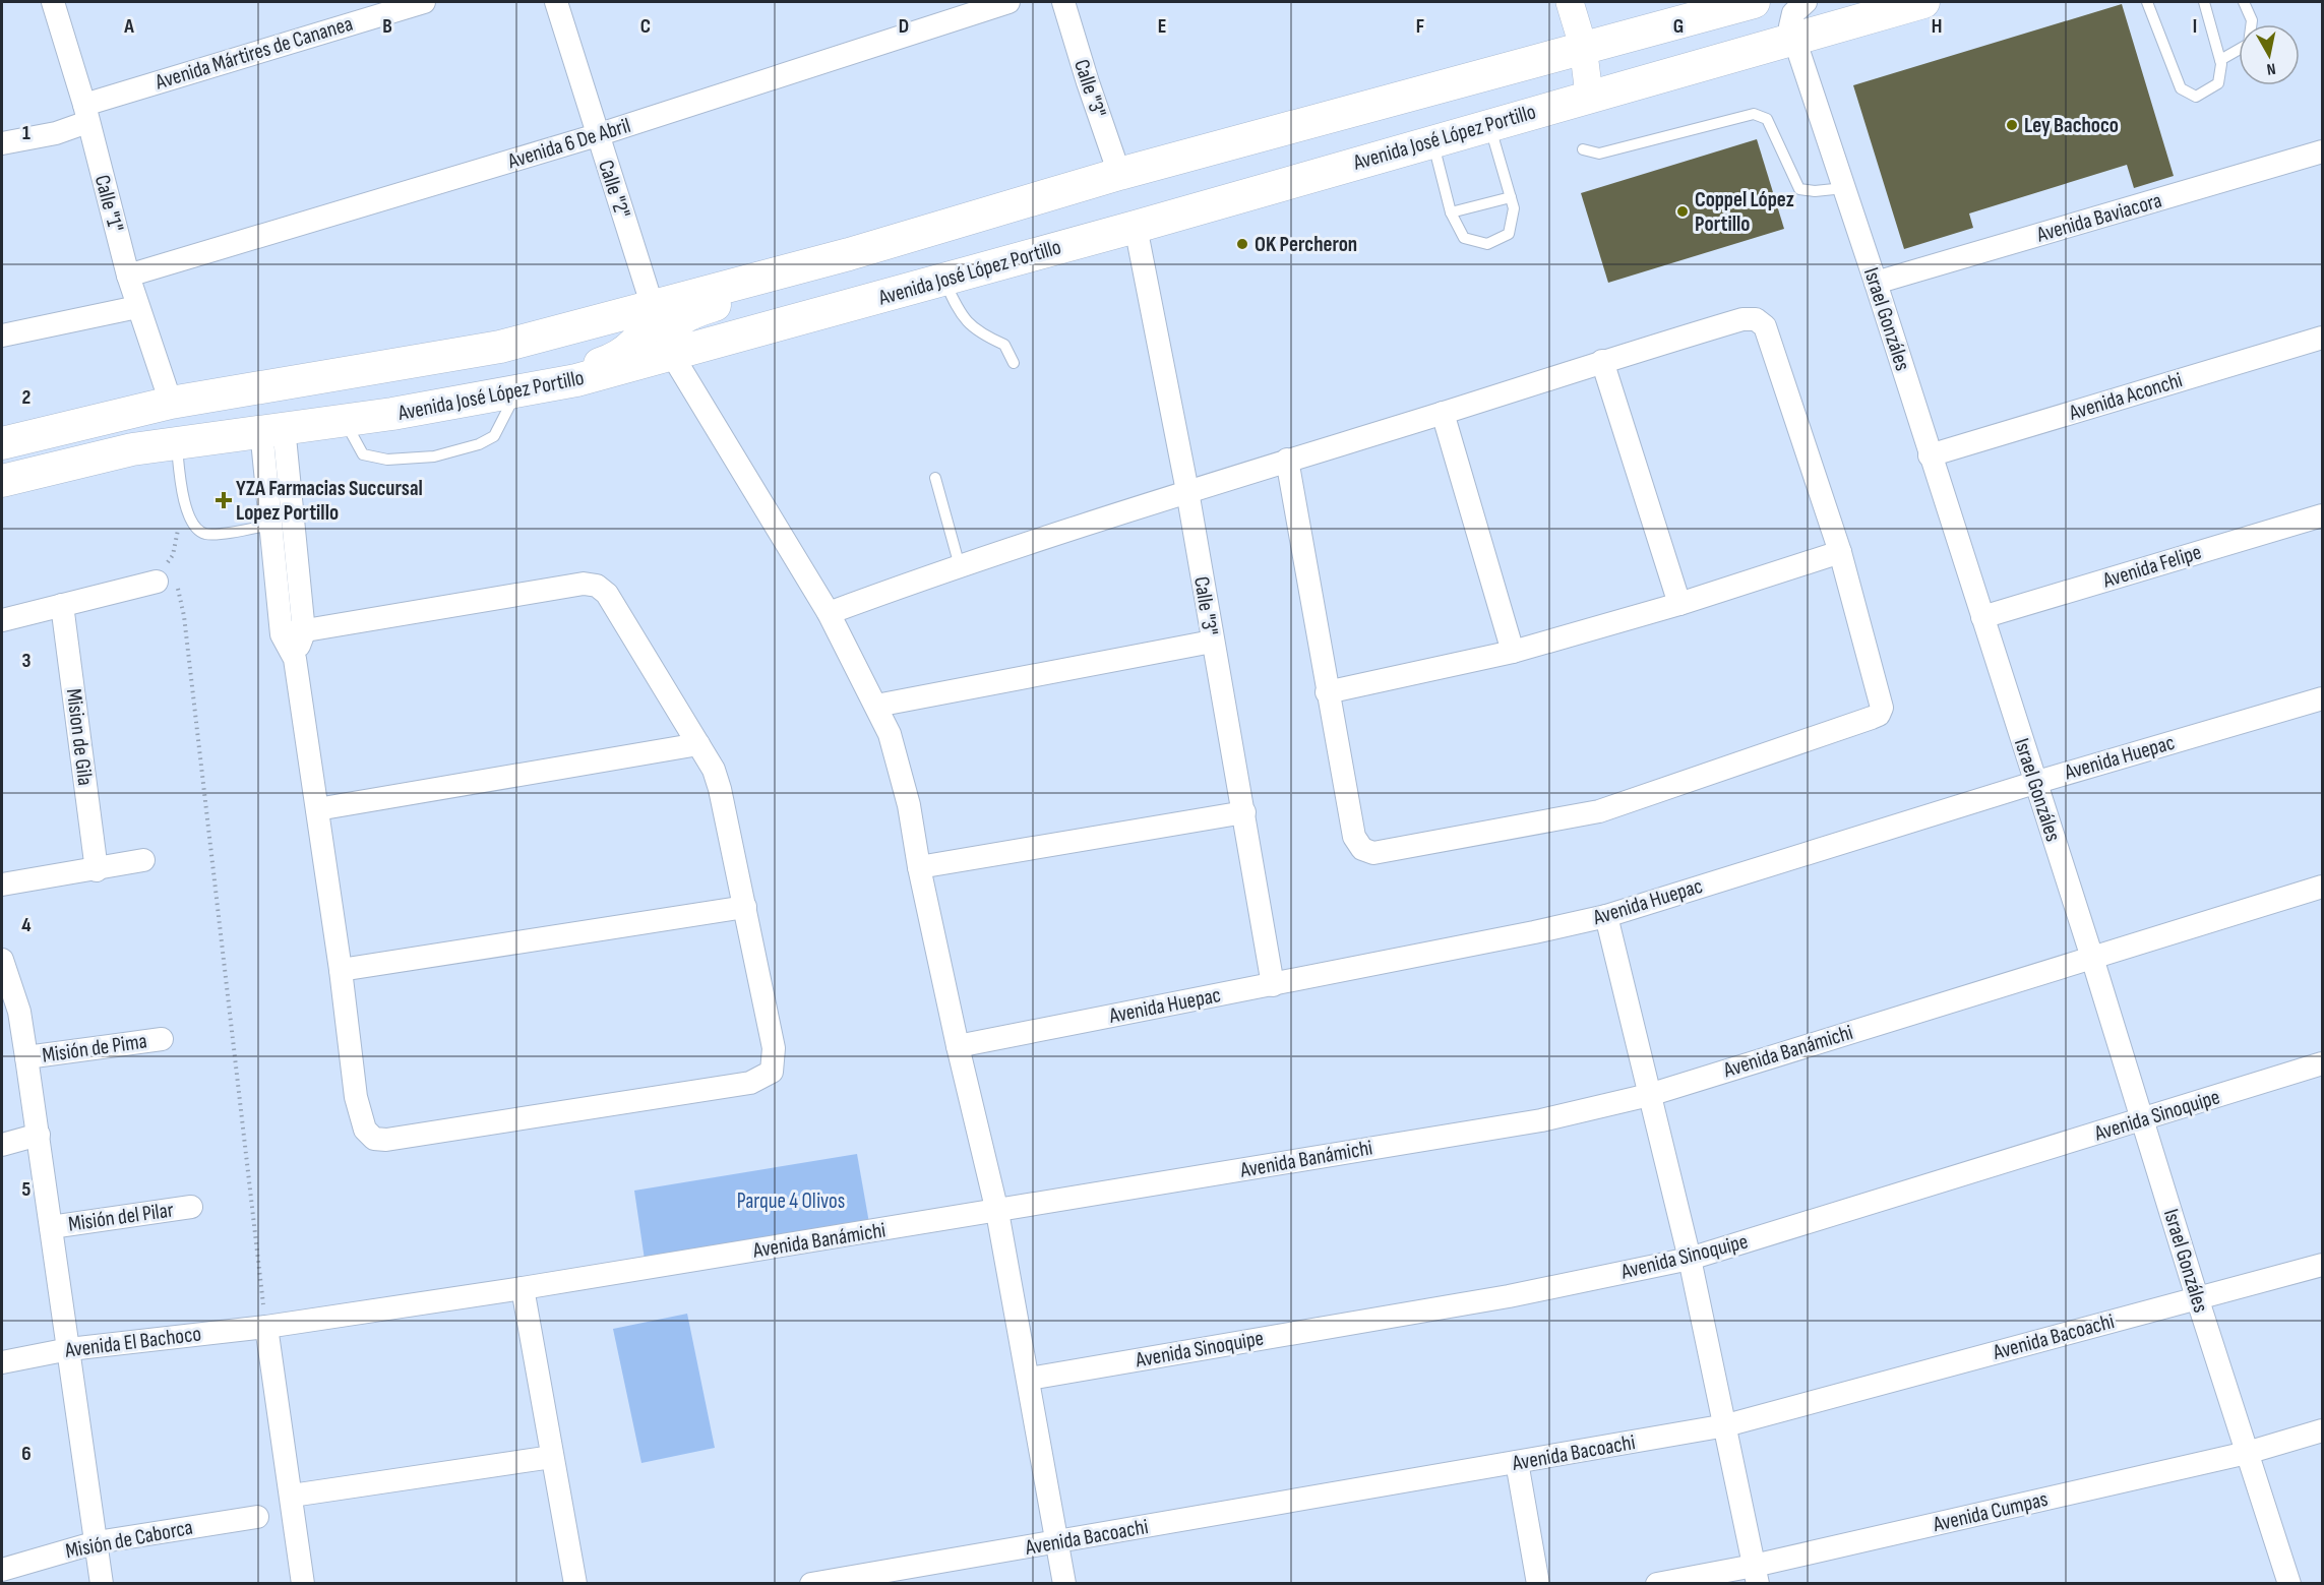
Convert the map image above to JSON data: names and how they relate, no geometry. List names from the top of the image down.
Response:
{
  "streets": {
    "main road": ["Avenida José López Portillo"],
    "street": [
      "Avenida Mártires de Cananea",
      "Calle \"3\"",
      "Avenida 6 De Abril",
      "Calle \"2\"",
      "Calle \"1\"",
      "Avenida Baviacora",
      "Israel Gonzáles",
      "Avenida Aconchi",
      "Avenida Felipe",
      "Mision de Gila",
      "Avenida Huepac",
      "Misión de Pima",
      "Avenida Banámichi",
      "Avenida Sinoquipe",
      "Misión del Pilar",
      "Avenida Bacoachi",
      "Avenida El Bachoco",
      "Avenida Cumpas",
      "Misión de Caborca"
    ]
  },
  "crossings": [
    ["Avenida Mártires de Cananea", "Calle \"1\""],
    ["Calle \"3\"", "Avenida José López Portillo"],
    ["Calle \"3\"", "Avenida Huepac"],
    ["Avenida José López Portillo", "Israel Gonzáles"],
    ["Avenida 6 De Abril", "Calle \"2\""],
    ["Avenida 6 De Abril", "Calle \"1\""],
    ["Avenida Baviacora", "Israel Gonzáles"],
    ["Israel Gonzáles", "Avenida Aconchi"],
    ["Israel Gonzáles", "Avenida Felipe"],
    ["Israel Gonzáles", "Avenida Huepac"],
    ["Israel Gonzáles", "Avenida Banámichi"],
    ["Israel Gonzáles", "Avenida Sinoquipe"],
    ["Israel Gonzáles", "Avenida Bacoachi"],
    ["Israel Gonzáles", "Avenida Cumpas"],
    ["Avenida Banámichi", "Avenida El Bachoco"]
  ],
  "parks": ["Parque 4 Olivos"],
  "places": {
    "other": ["Ley Bachoco", "Coppel López Portillo", "OK Percheron"],
    "health": ["YZA Farmacias Succursal Lopez Portillo"]
  },
  "north": "bottom",
  "grid": {
    "columns": [
      "A",
      "B",
      "C",
      "D",
      "E",
      "F",
      "G",
      "H",
      "I"
    ],
    "rows": [
      "1",
      "2",
      "3",
      "4",
      "5",
      "6"
    ]
  }
}
